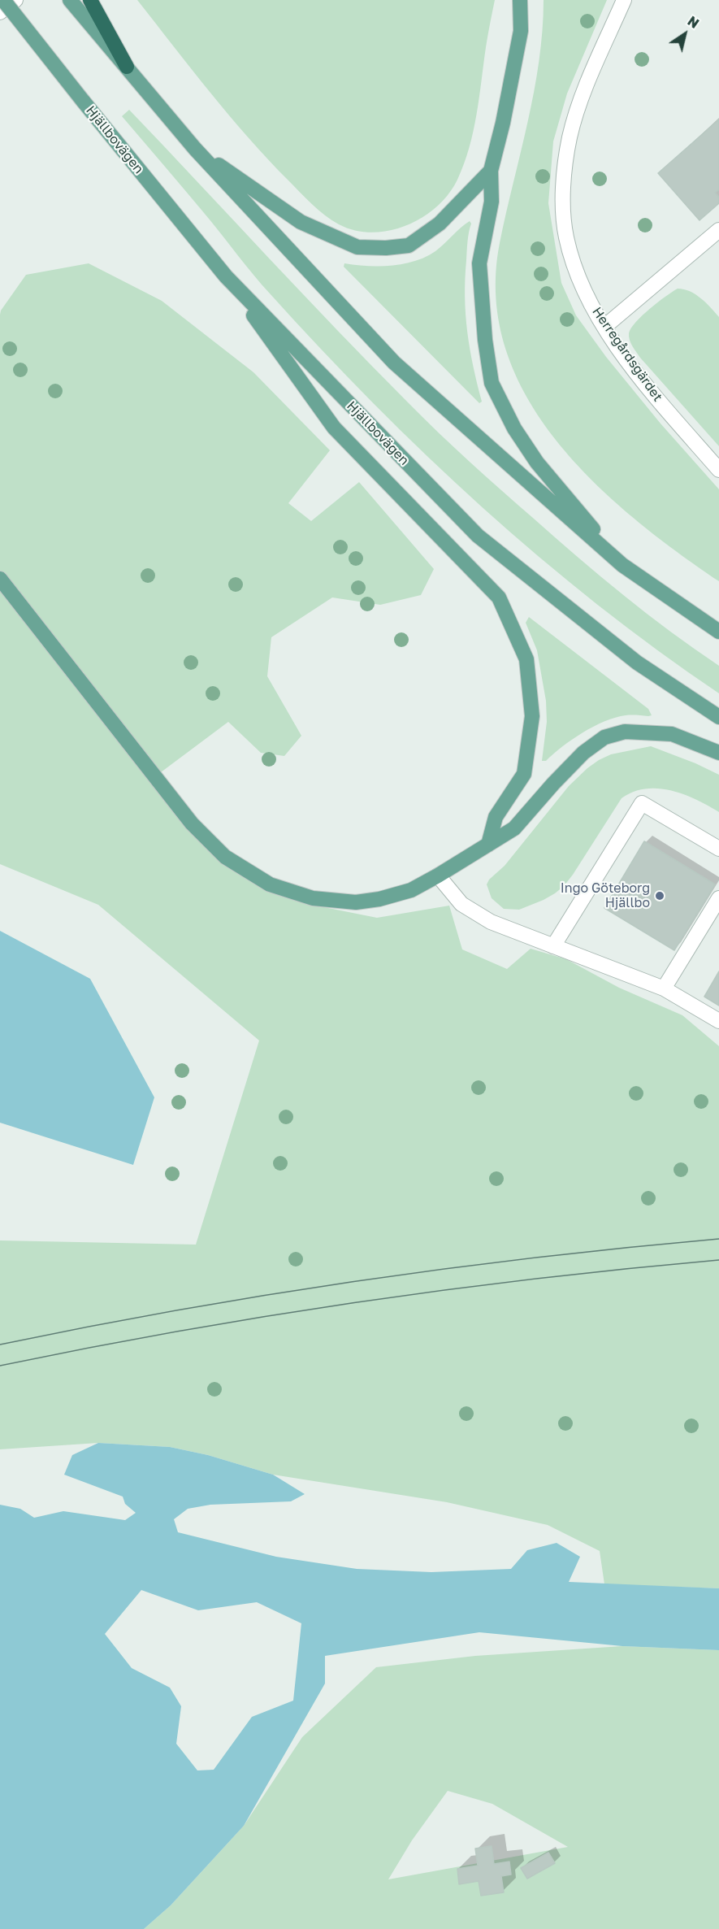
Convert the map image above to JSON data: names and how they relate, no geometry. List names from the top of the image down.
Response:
{
  "streets": {
    "main road": ["Hjällbovägen"],
    "street": ["Herregårdsgärdet"]
  },
  "places": ["Ingo Göteborg Hjällbo"],
  "north": "top right"
}
